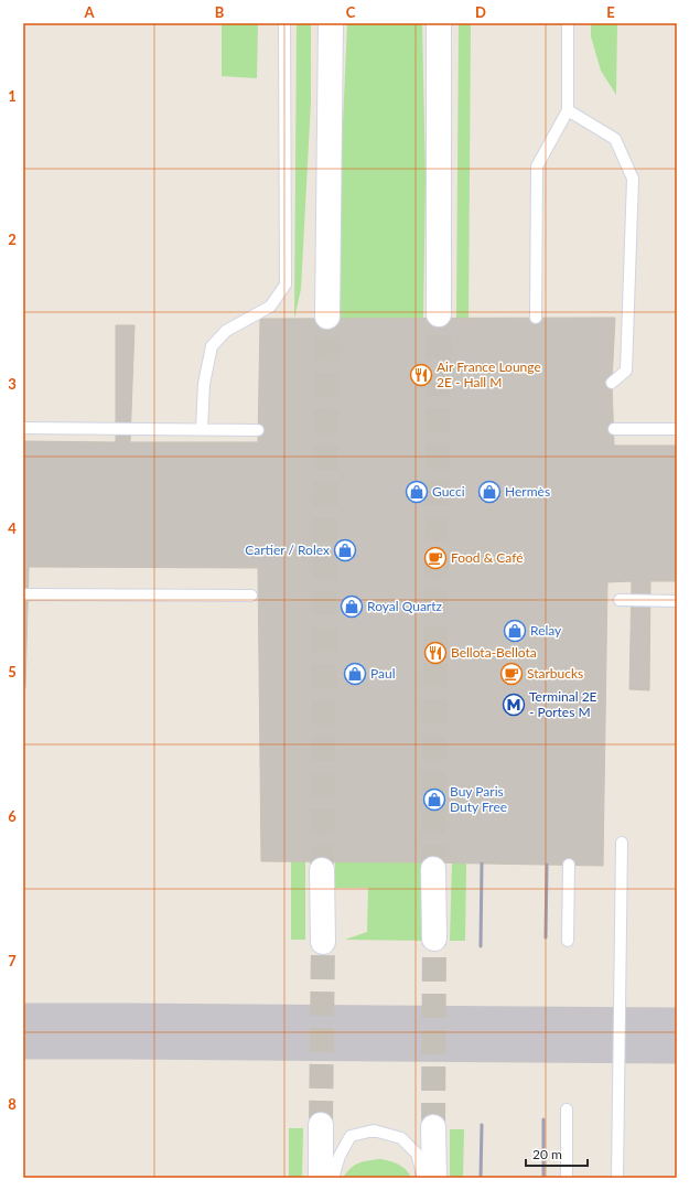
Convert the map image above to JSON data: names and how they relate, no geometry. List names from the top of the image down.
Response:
{
  "places": {
    "restaurant": ["Air France Lounge 2E - Hall M", "Bellota-Bellota"],
    "shop": [
      "Gucci",
      "Hermès",
      "Cartier / Rolex",
      "Royal Quartz",
      "Relay",
      "Paul",
      "Buy Paris Duty Free"
    ],
    "cafe": ["Food & Café", "Starbucks"],
    "metro station": ["Terminal 2E - Portes M"]
  },
  "scale_bar": "20 m",
  "grid": {
    "columns": [
      "A",
      "B",
      "C",
      "D",
      "E"
    ],
    "rows": [
      "1",
      "2",
      "3",
      "4",
      "5",
      "6",
      "7",
      "8"
    ]
  }
}
